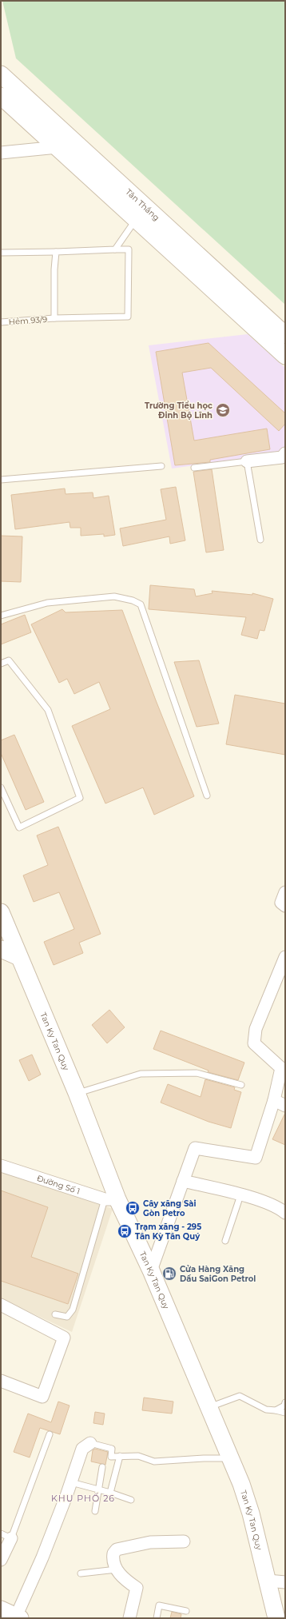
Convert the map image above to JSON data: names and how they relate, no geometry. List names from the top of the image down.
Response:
{
  "streets": {
    "street": ["Tân Thắng", "Tan Ky Tan Quy", "Đường Số 1"],
    "lane": ["Hẻm 93/9"]
  },
  "crossings": [
    ["Tan Ky Tan Quy", "Đường Số 1"]
  ],
  "districts": ["KHU PHỐ 26"],
  "places": {
    "school or university": ["Trường Tiểu học Đinh Bộ Lĩnh"],
    "bus stop": ["Cây xăng Sài Gòn Petro", "Trạm xăng - 295 Tân Kỳ Tân Quý"],
    "fuel station": ["Cửa Hàng Xăng Dầu SaiGon Petrol"]
  }
}
